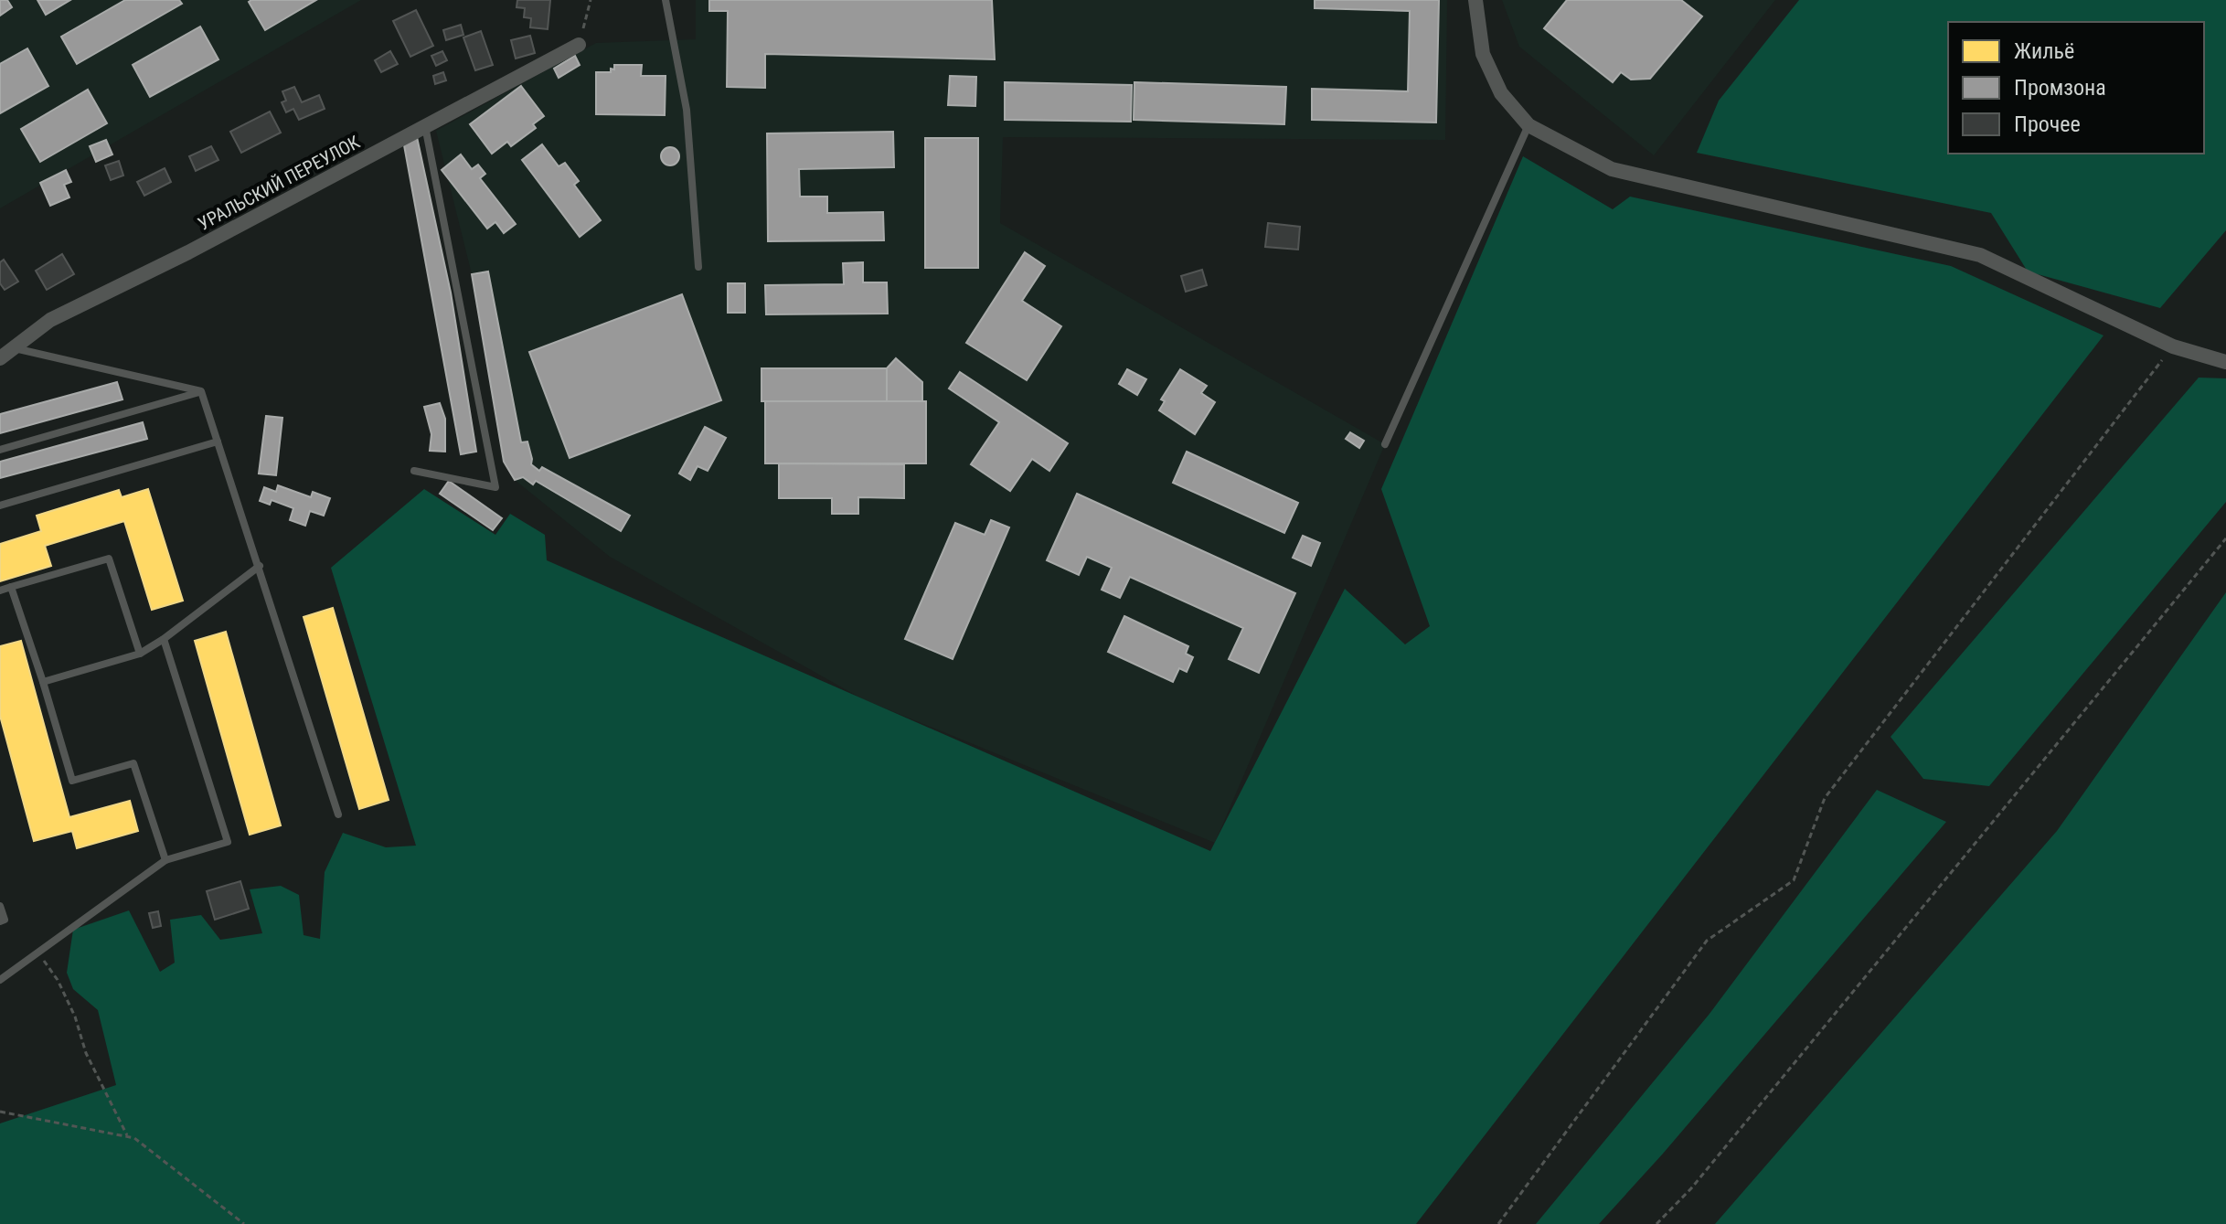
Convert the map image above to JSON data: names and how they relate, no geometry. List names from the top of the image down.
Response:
{
  "streets": {
    "street": ["УРАЛЬСКИЙ ПЕРЕУЛОК"]
  },
  "legend": ["Жильё", "Промзона", "Прочее"]
}
